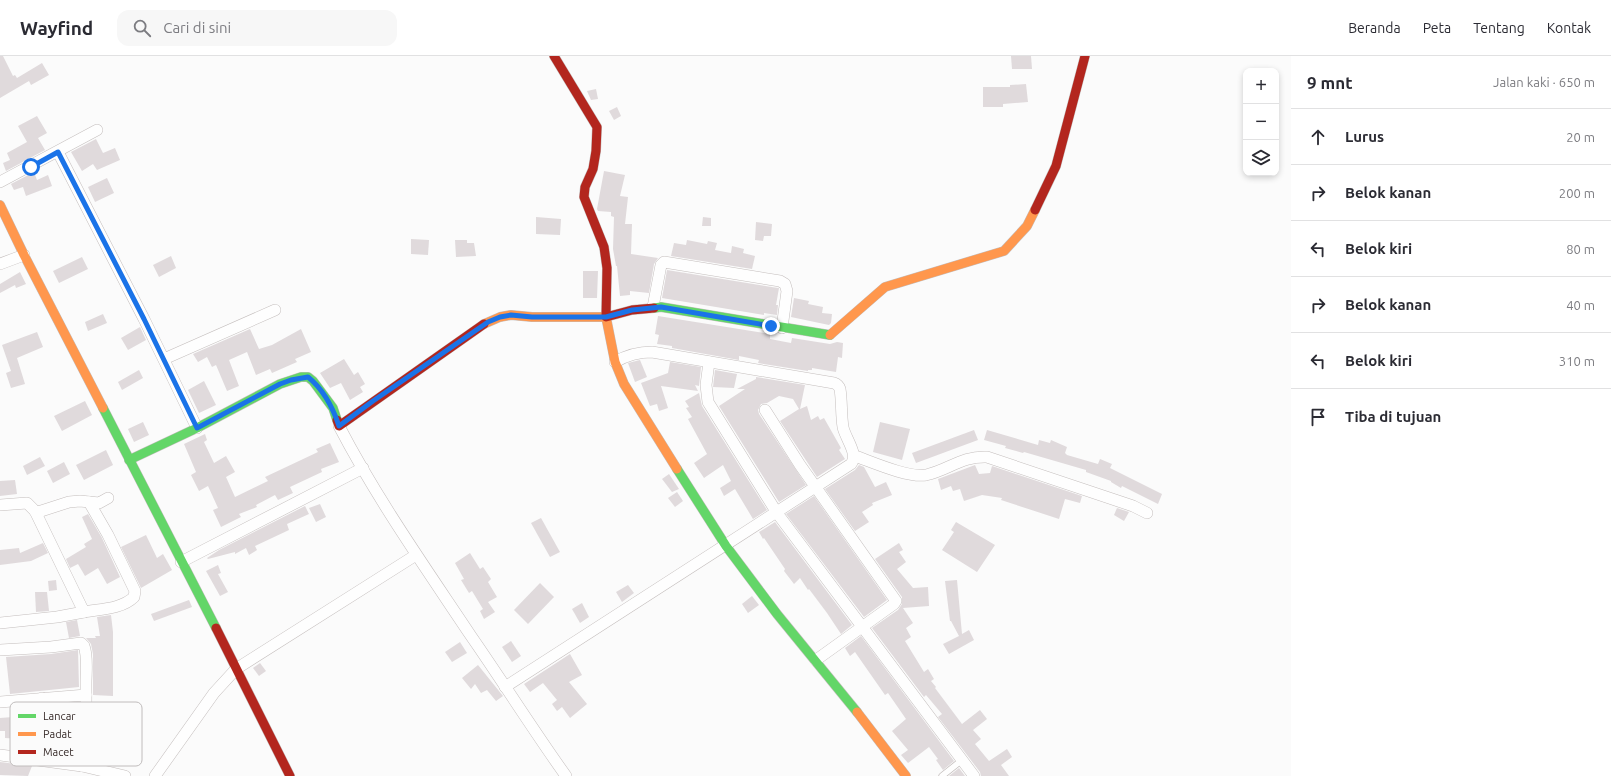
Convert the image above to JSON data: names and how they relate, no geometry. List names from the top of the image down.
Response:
{
  "legend": ["Lancar", "Padat", "Macet"],
  "page": {
    "header": "Wayfind",
    "search": "Cari di sini",
    "nav": [
      "Beranda",
      "Peta",
      "Tentang",
      "Kontak"
    ],
    "heading": ["9 mnt", "Jalan kaki · 650 m"],
    "map_buttons": ["+", "−"],
    "list": [
      ["Lurus", "20 m"],
      ["Belok kanan", "200 m"],
      ["Belok kiri", "80 m"],
      ["Belok kanan", "40 m"],
      ["Belok kiri", "310 m"],
      "Tiba di tujuan"
    ]
  }
}
